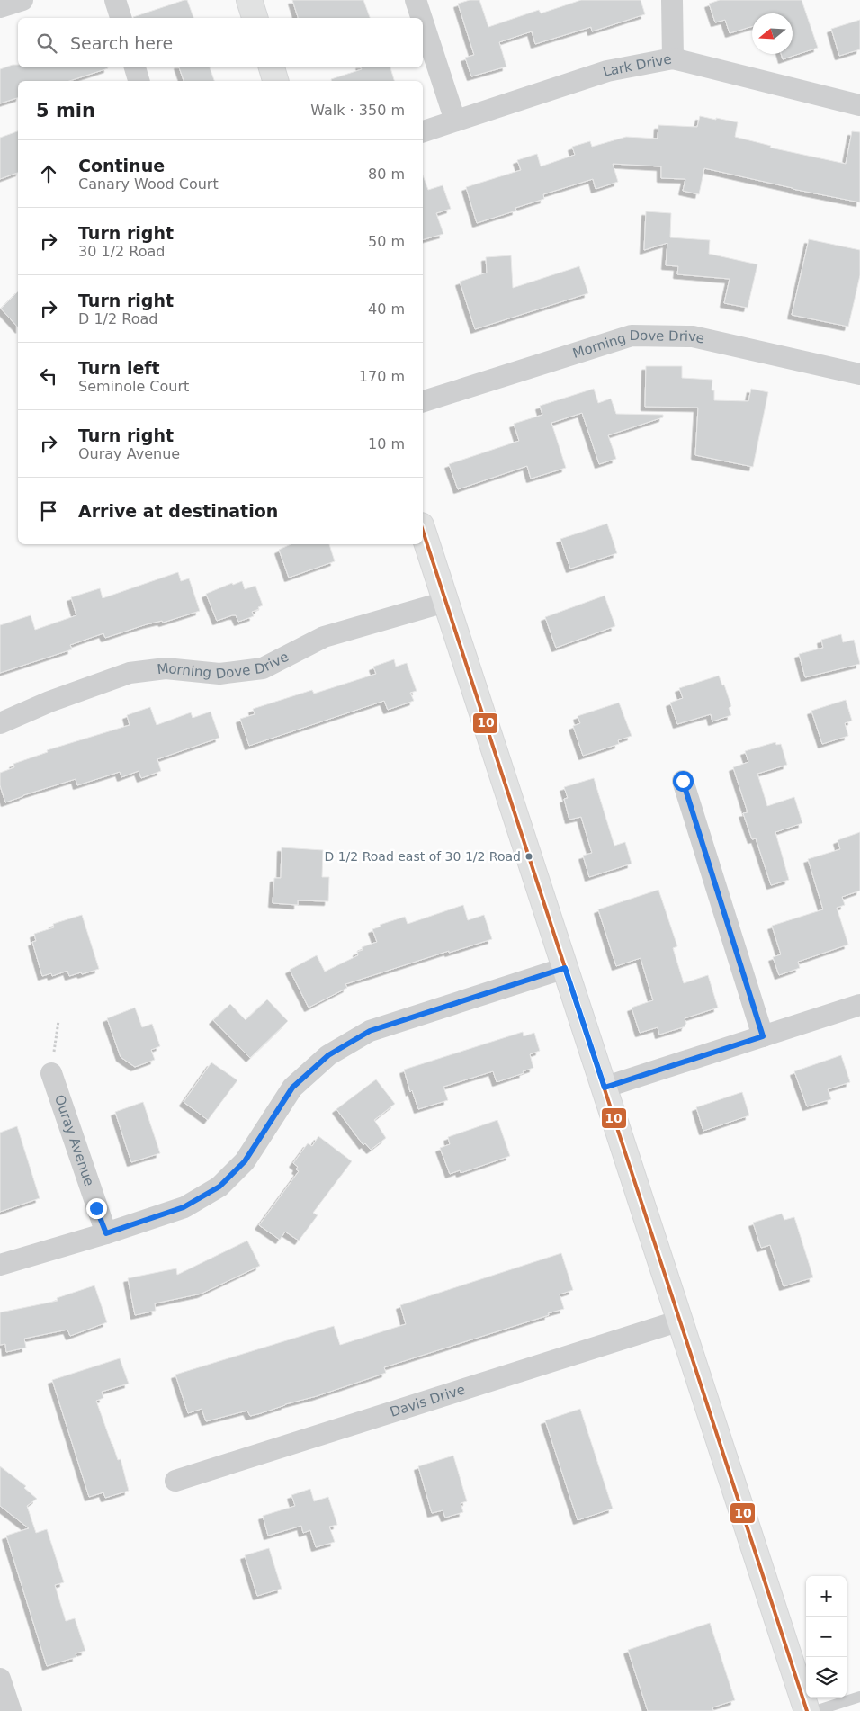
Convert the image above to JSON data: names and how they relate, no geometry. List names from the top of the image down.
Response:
{
  "streets": {
    "street": [
      "Lark Drive",
      "Morning Dove Drive",
      "Ouray Avenue",
      "Davis Drive"
    ]
  },
  "places": ["D 1/2 Road east of 30 1/2 Road"],
  "lines": ["transit line 10"],
  "north": "left",
  "page": {
    "search": "Search here",
    "heading": ["5 min", "Walk · 350 m"],
    "list": [
      ["Continue", "Canary Wood Court", "80 m"],
      ["Turn right", "30 1/2 Road", "50 m"],
      ["Turn right", "D 1/2 Road", "40 m"],
      ["Turn left", "Seminole Court", "170 m"],
      ["Turn right", "Ouray Avenue", "10 m"],
      "Arrive at destination"
    ],
    "map_buttons": ["+", "−"]
  }
}
